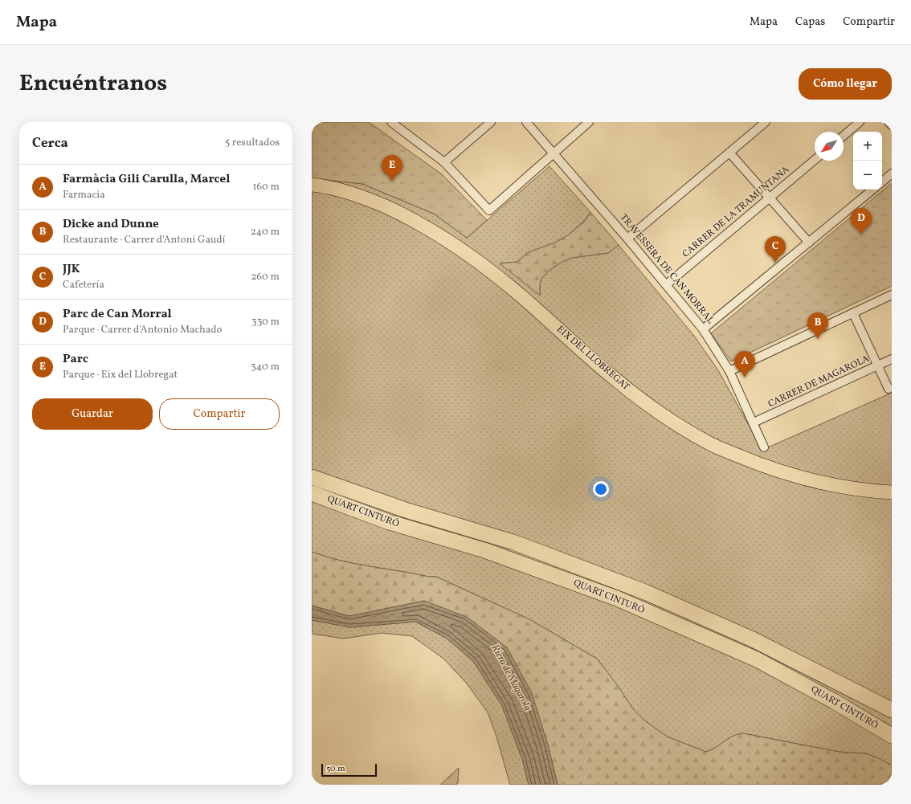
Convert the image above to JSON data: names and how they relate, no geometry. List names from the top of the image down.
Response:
{
  "streets": {
    "highway": ["EIX DEL LLOBREGAT", "QUART CINTURÓ"],
    "street": ["CARRER DE LA TRAMUNTANA", "TRAVESSERA DE CAN MORRAL", "CARRER DE MAGAROLA"]
  },
  "crossings": [
    ["CARRER DE LA TRAMUNTANA", "TRAVESSERA DE CAN MORRAL"],
    ["TRAVESSERA DE CAN MORRAL", "CARRER DE MAGAROLA"]
  ],
  "water": ["Riera de Magarola"],
  "scale_bar": "50 m",
  "north": "bottom left",
  "page": {
    "header": "Mapa",
    "nav": ["Mapa", "Capas", "Compartir"],
    "title": "Encuéntranos",
    "buttons": [
      "Cómo llegar",
      ["Guardar", "Compartir"]
    ],
    "heading": ["Cerca", "5 resultados"],
    "map_buttons": ["+", "−"],
    "pins": [
      "E",
      "D",
      "C",
      "B",
      "A"
    ],
    "list": [
      {
        "mark": "A",
        "name": "Farmàcia Gili Carulla, Marcel",
        "note": "Farmacia",
        "value": "160 m"
      },
      {
        "mark": "B",
        "name": "Dicke and Dunne",
        "note": "Restaurante · Carrer d'Antoni Gaudí",
        "value": "240 m"
      },
      {
        "mark": "C",
        "name": "JJK",
        "note": "Cafetería",
        "value": "260 m"
      },
      {
        "mark": "D",
        "name": "Parc de Can Morral",
        "note": "Parque · Carrer d'Antonio Machado",
        "value": "330 m"
      },
      {
        "mark": "E",
        "name": "Parc",
        "note": "Parque · Eix del Llobregat",
        "value": "340 m"
      }
    ],
    "scale": "50 m"
  }
}
